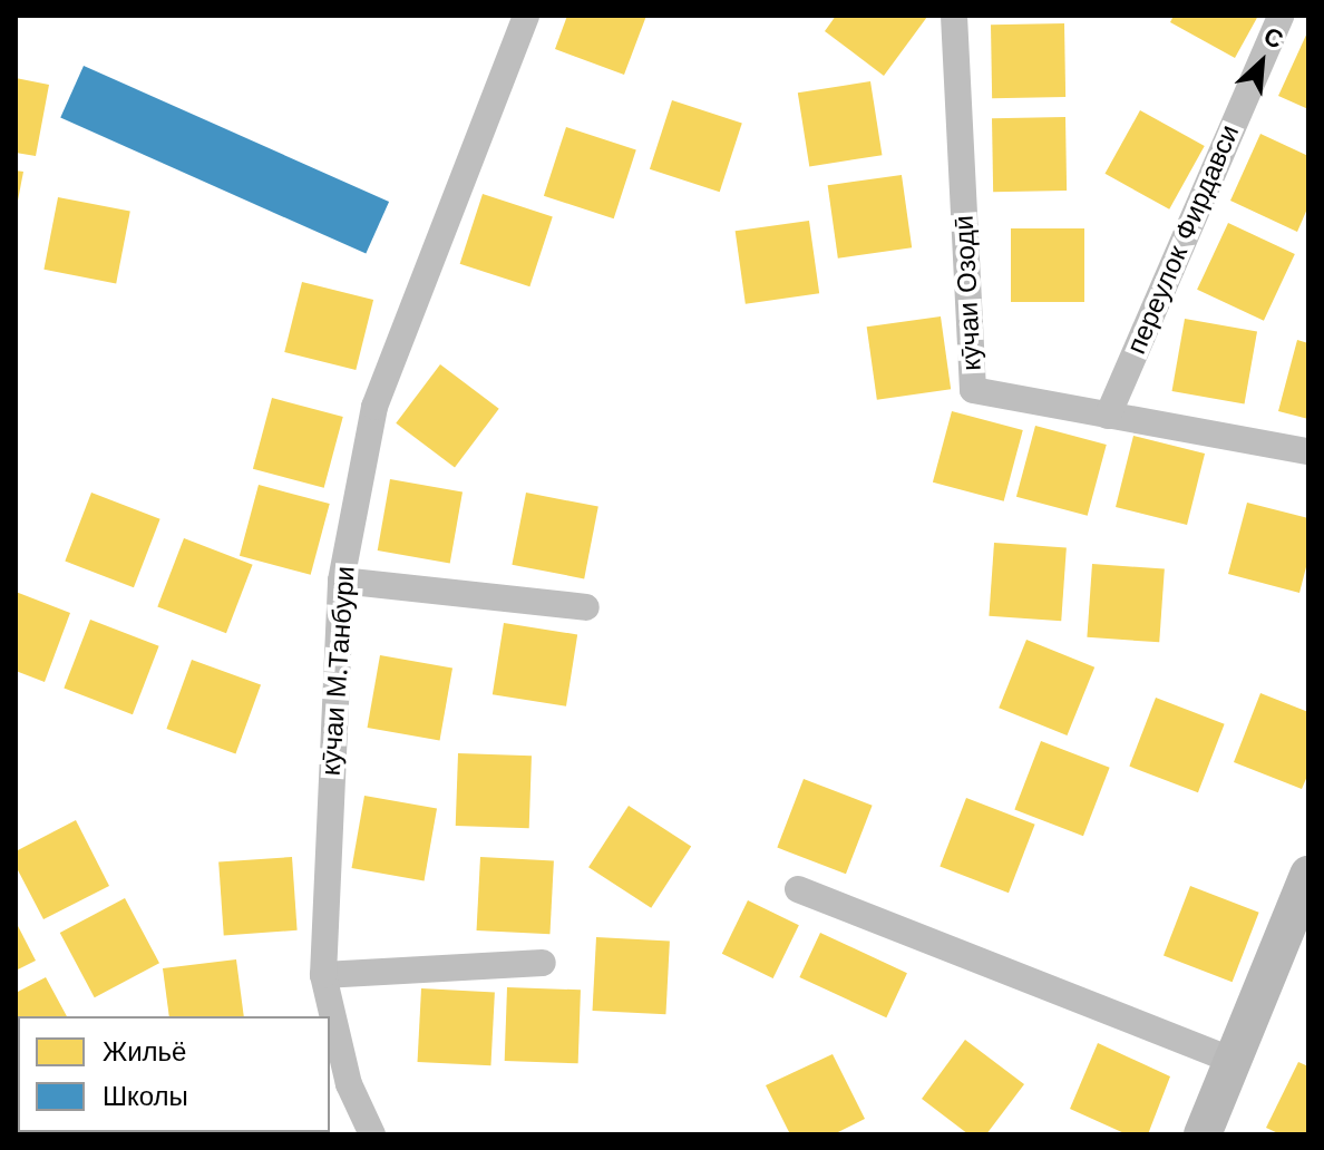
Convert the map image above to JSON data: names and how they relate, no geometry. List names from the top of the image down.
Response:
{
  "streets": {
    "street": ["переулок Фирдавси", "кӯчаи Озодӣ", "кӯчаи М.Танбури"]
  },
  "crossings": [
    ["переулок Фирдавси", "кӯчаи Озодӣ"]
  ],
  "legend": ["Жильё", "Школы"],
  "north": "top right"
}
